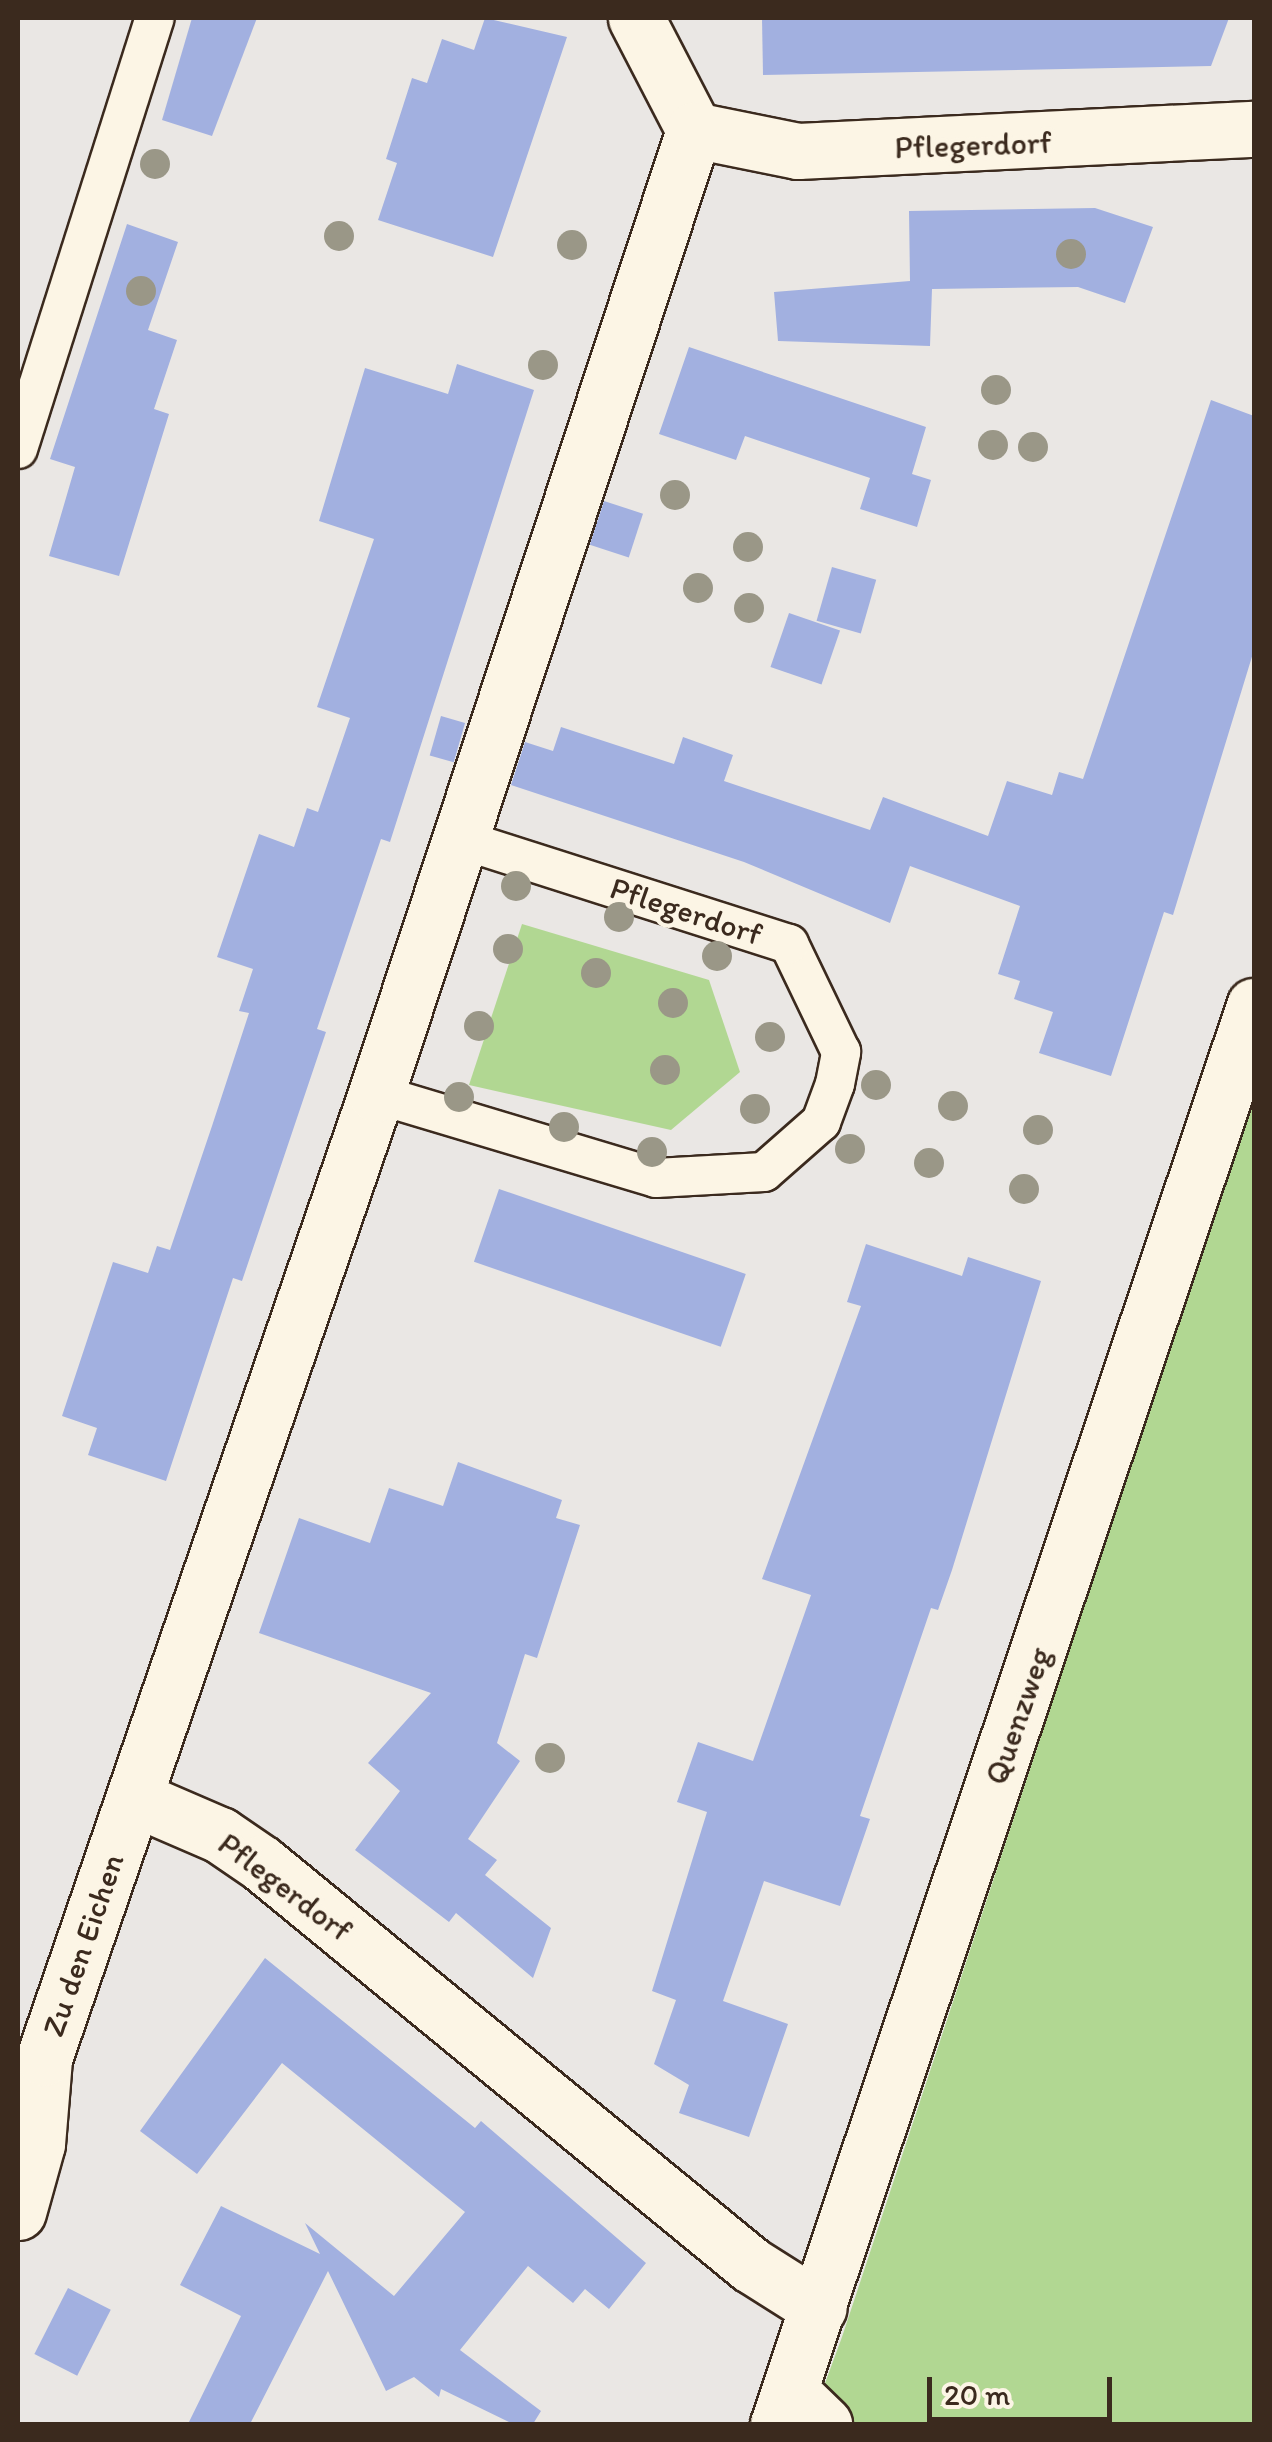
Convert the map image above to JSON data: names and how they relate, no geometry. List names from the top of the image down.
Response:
{
  "streets": {
    "street": ["Pflegerdorf", "Quenzweg", "Zu den Eichen"]
  },
  "crossings": [
    ["Pflegerdorf", "Quenzweg"],
    ["Pflegerdorf", "Zu den Eichen"]
  ],
  "scale_bar": "20 m"
}
